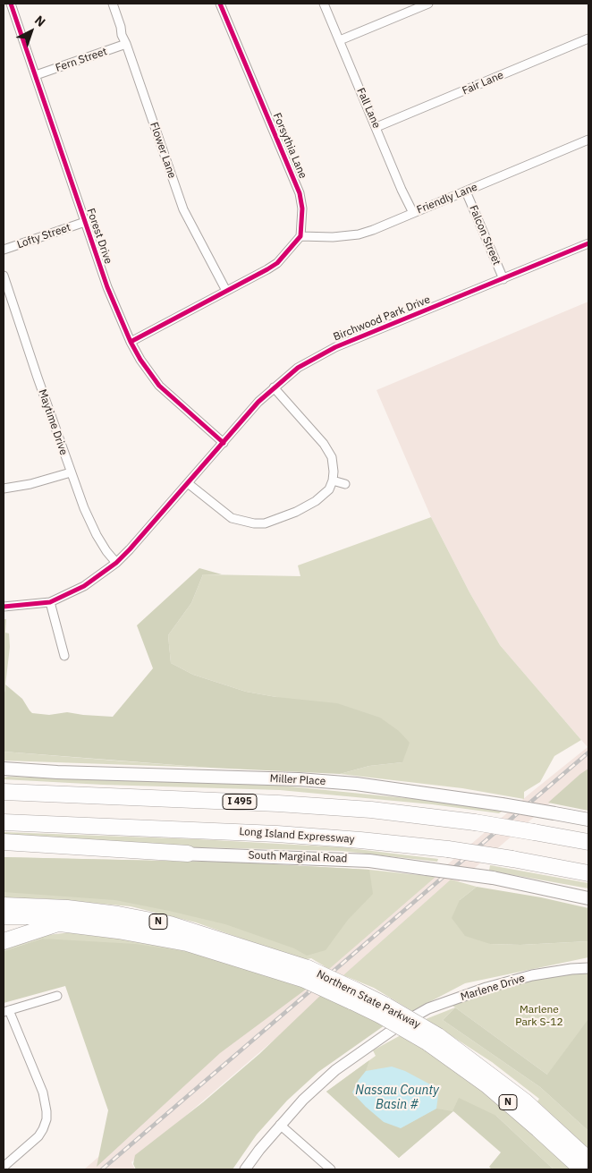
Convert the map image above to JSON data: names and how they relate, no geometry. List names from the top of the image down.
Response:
{
  "streets": {
    "highway": [
      "I 495",
      "Long Island Expressway",
      "N",
      "Northern State Parkway"
    ],
    "main road": ["Miller Place", "South Marginal Road"],
    "street": [
      "Fern Street",
      "Fair Lane",
      "Fall Lane",
      "Forsythia Lane",
      "Flower Lane",
      "Friendly Lane",
      "Falcon Street",
      "Lofty Street",
      "Forest Drive",
      "Birchwood Park Drive",
      "Maytime Drive",
      "Marlene Drive"
    ]
  },
  "crossings": [
    ["Fern Street", "Flower Lane"],
    ["Fern Street", "Forest Drive"],
    ["Fair Lane", "Fall Lane"],
    ["Fall Lane", "Friendly Lane"],
    ["Forsythia Lane", "Friendly Lane"],
    ["Friendly Lane", "Falcon Street"],
    ["Falcon Street", "Birchwood Park Drive"],
    ["Lofty Street", "Forest Drive"],
    ["Forest Drive", "Birchwood Park Drive"],
    ["Birchwood Park Drive", "Maytime Drive"]
  ],
  "water": ["Nassau County Basin #"],
  "parks": ["Marlene Park S-12"],
  "north": "top right"
}
